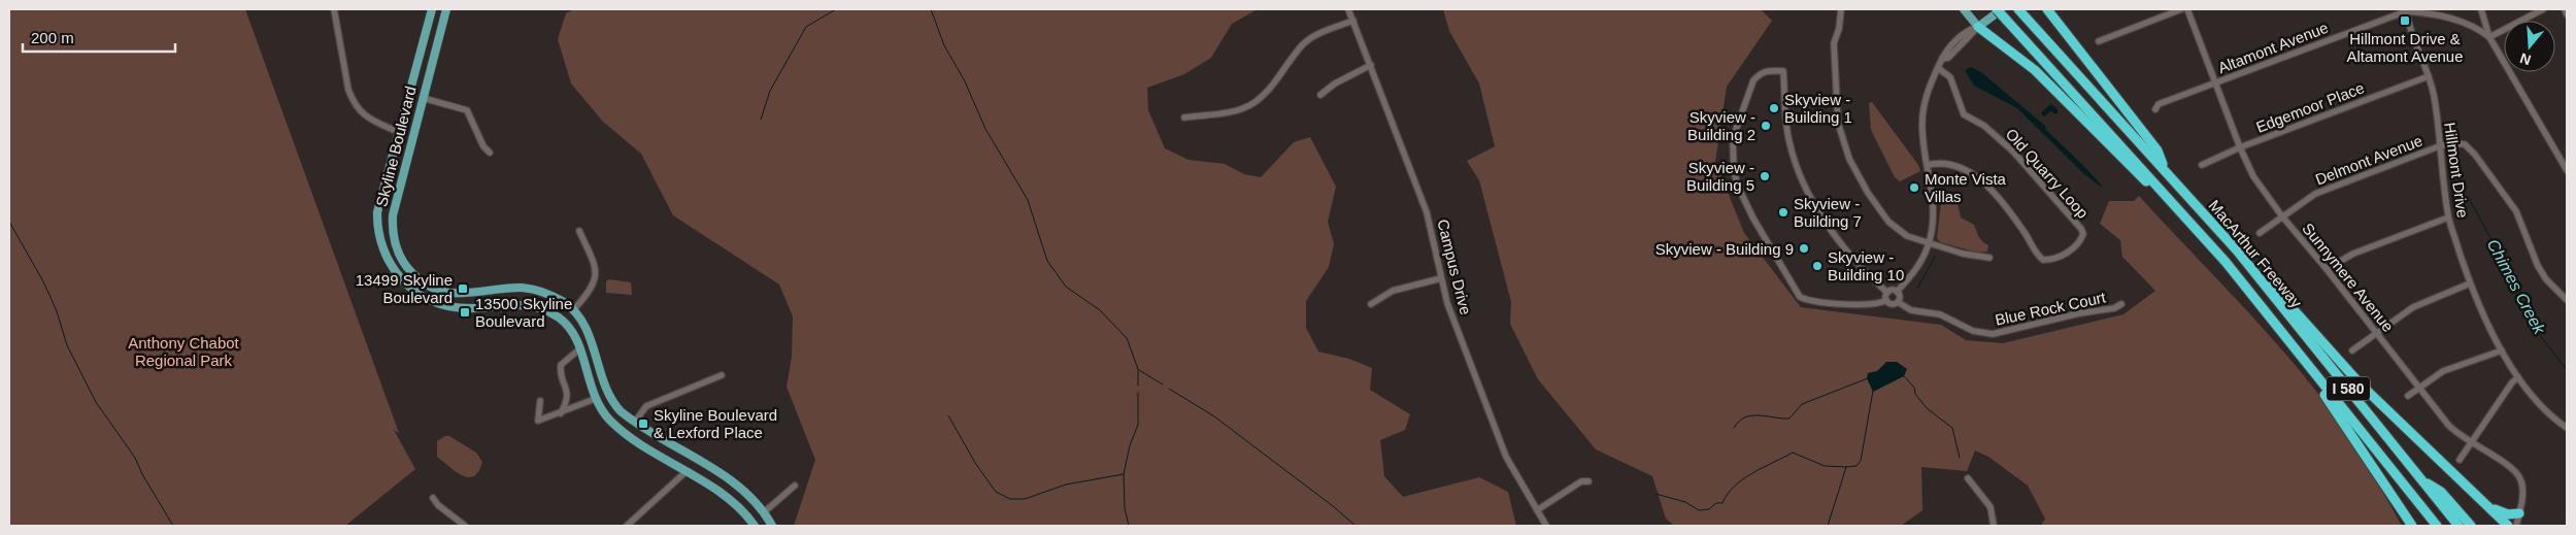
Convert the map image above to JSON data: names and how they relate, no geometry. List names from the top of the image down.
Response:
{
  "streets": {
    "highway": ["MacArthur Freeway", "I 580"],
    "main road": ["Skyline Boulevard"],
    "street": [
      "Altamont Avenue",
      "Edgemoor Place",
      "Delmont Avenue",
      "Hillmont Drive",
      "Old Quarry Loop",
      "Campus Drive",
      "Sunnymere Avenue",
      "Blue Rock Court"
    ]
  },
  "crossings": [
    ["Altamont Avenue", "Hillmont Drive"],
    ["Altamont Avenue", "Sunnymere Avenue"],
    ["Edgemoor Place", "Hillmont Drive"],
    ["Edgemoor Place", "Sunnymere Avenue"],
    ["Delmont Avenue", "Hillmont Drive"],
    ["Delmont Avenue", "Sunnymere Avenue"]
  ],
  "water": ["Chimes Creek"],
  "parks": ["Anthony Chabot Regional Park"],
  "places": {
    "transit": [
      "Hillmont Drive & Altamont Avenue",
      "13499 Skyline Boulevard",
      "13500 Skyline Boulevard",
      "Skyline Boulevard & Lexford Place"
    ],
    "other": [
      "Skyview - Building 1",
      "Skyview - Building 2",
      "Skyview - Building 5",
      "Monte Vista Villas",
      "Skyview - Building 7",
      "Skyview - Building 9",
      "Skyview - Building 10"
    ]
  },
  "scale_bar": "200 m",
  "north": "bottom"
}
